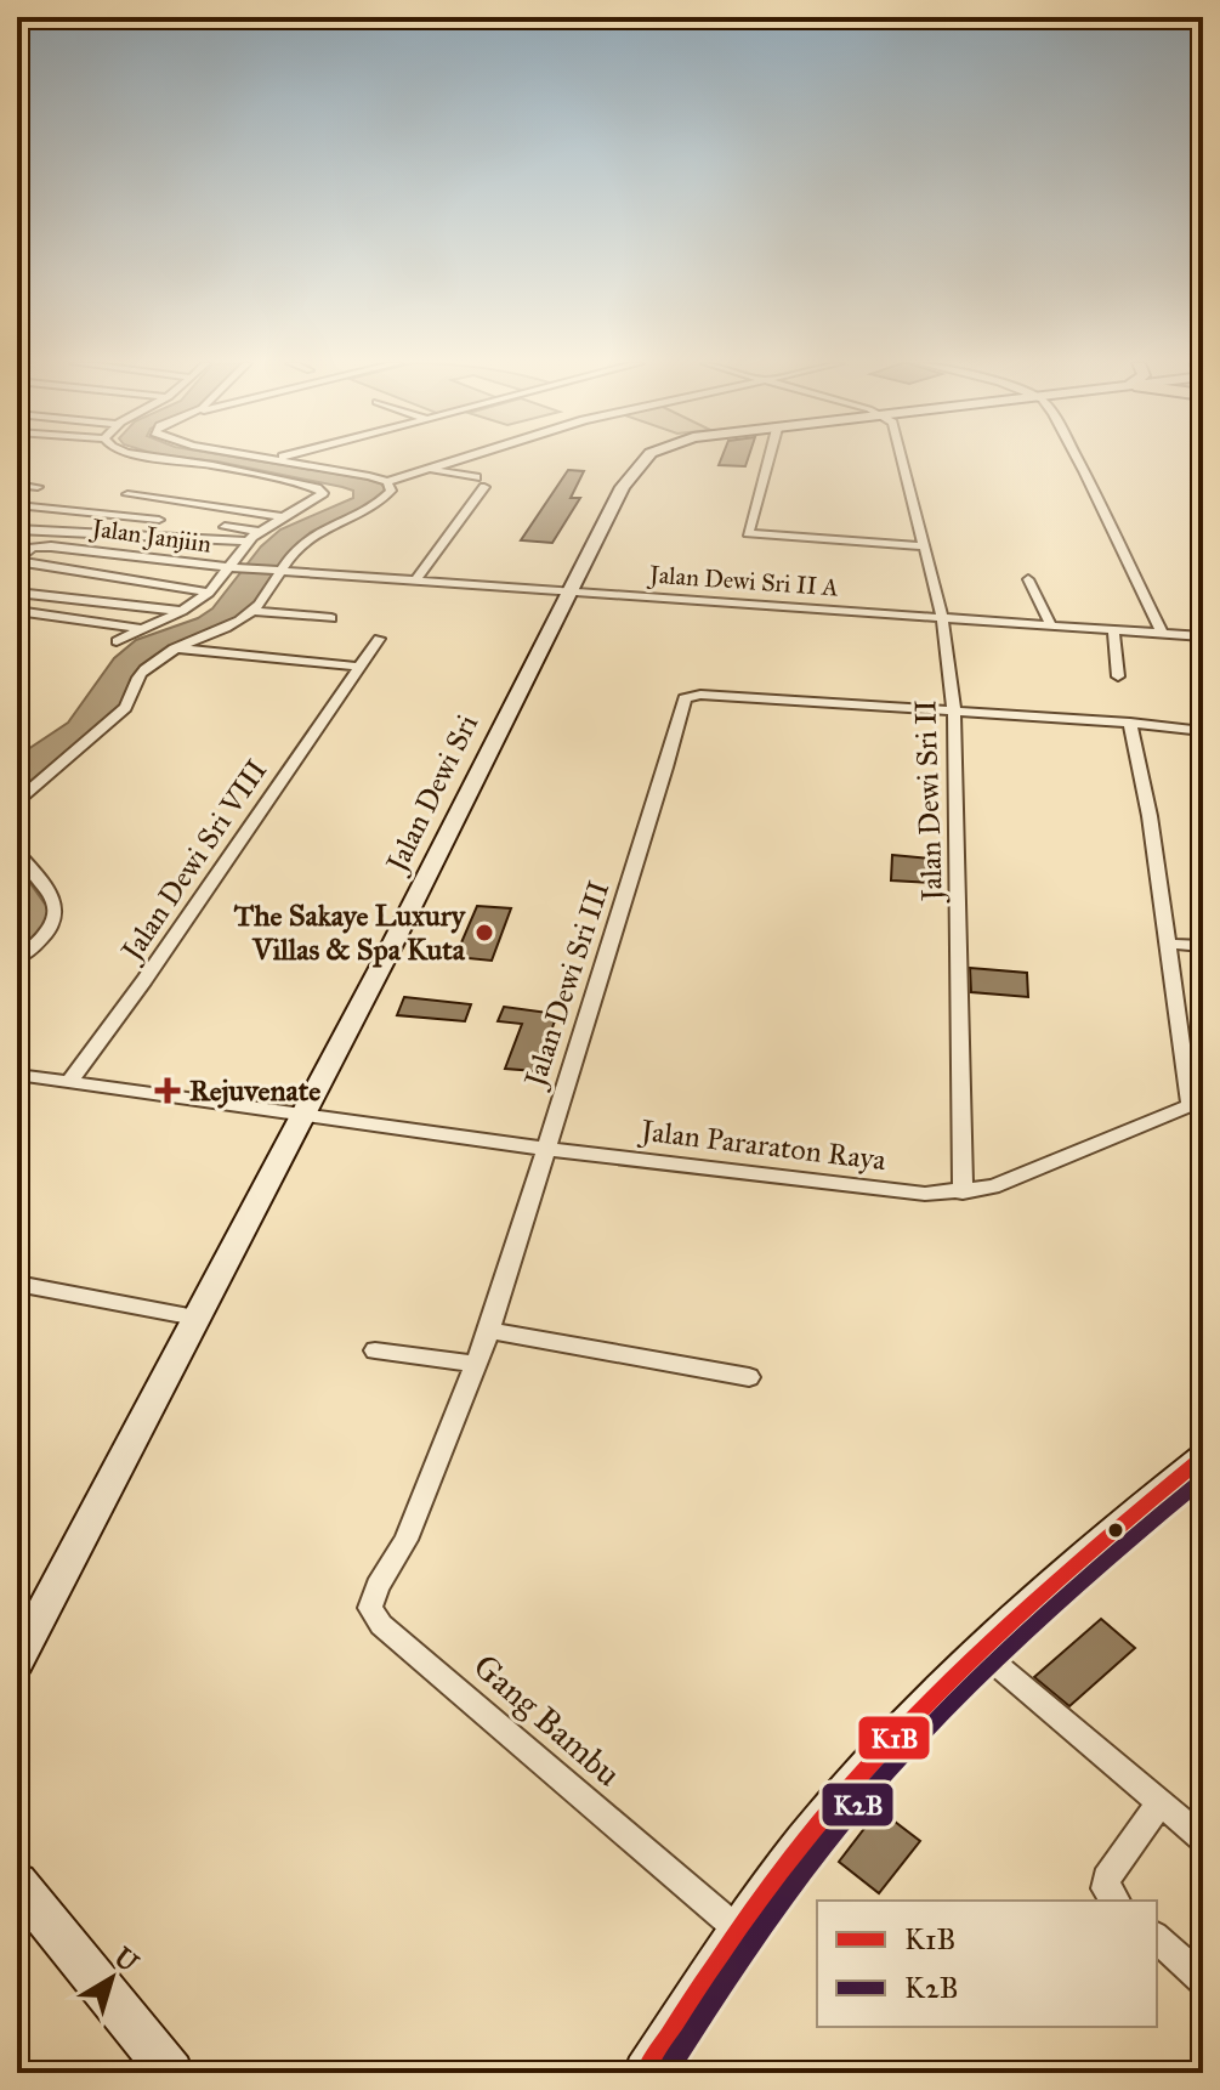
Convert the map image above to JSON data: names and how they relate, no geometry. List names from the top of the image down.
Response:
{
  "streets": {
    "street": [
      "Jalan Janjiin",
      "Jalan Dewi Sri II A",
      "Jalan Dewi Sri",
      "Jalan Dewi Sri II",
      "Jalan Dewi Sri VIII",
      "Jalan Dewi Sri III",
      "Jalan Pararaton Raya",
      "Gang Bambu"
    ]
  },
  "crossings": [
    ["Jalan Janjiin", "Jalan Dewi Sri II A"],
    ["Jalan Dewi Sri II A", "Jalan Dewi Sri"],
    ["Jalan Dewi Sri II A", "Jalan Dewi Sri II"],
    ["Jalan Dewi Sri", "Jalan Pararaton Raya"],
    ["Jalan Dewi Sri II", "Jalan Dewi Sri III"],
    ["Jalan Dewi Sri II", "Jalan Pararaton Raya"],
    ["Jalan Dewi Sri VIII", "Jalan Pararaton Raya"],
    ["Jalan Dewi Sri III", "Jalan Pararaton Raya"],
    ["Jalan Dewi Sri III", "Gang Bambu"]
  ],
  "places": {
    "other": ["The Sakaye Luxury Villas & Spa Kuta"],
    "health": ["Rejuvenate"]
  },
  "lines": ["transit line K1B", "transit line K2B"],
  "legend": ["K1B", "K2B"],
  "north": "top right"
}
